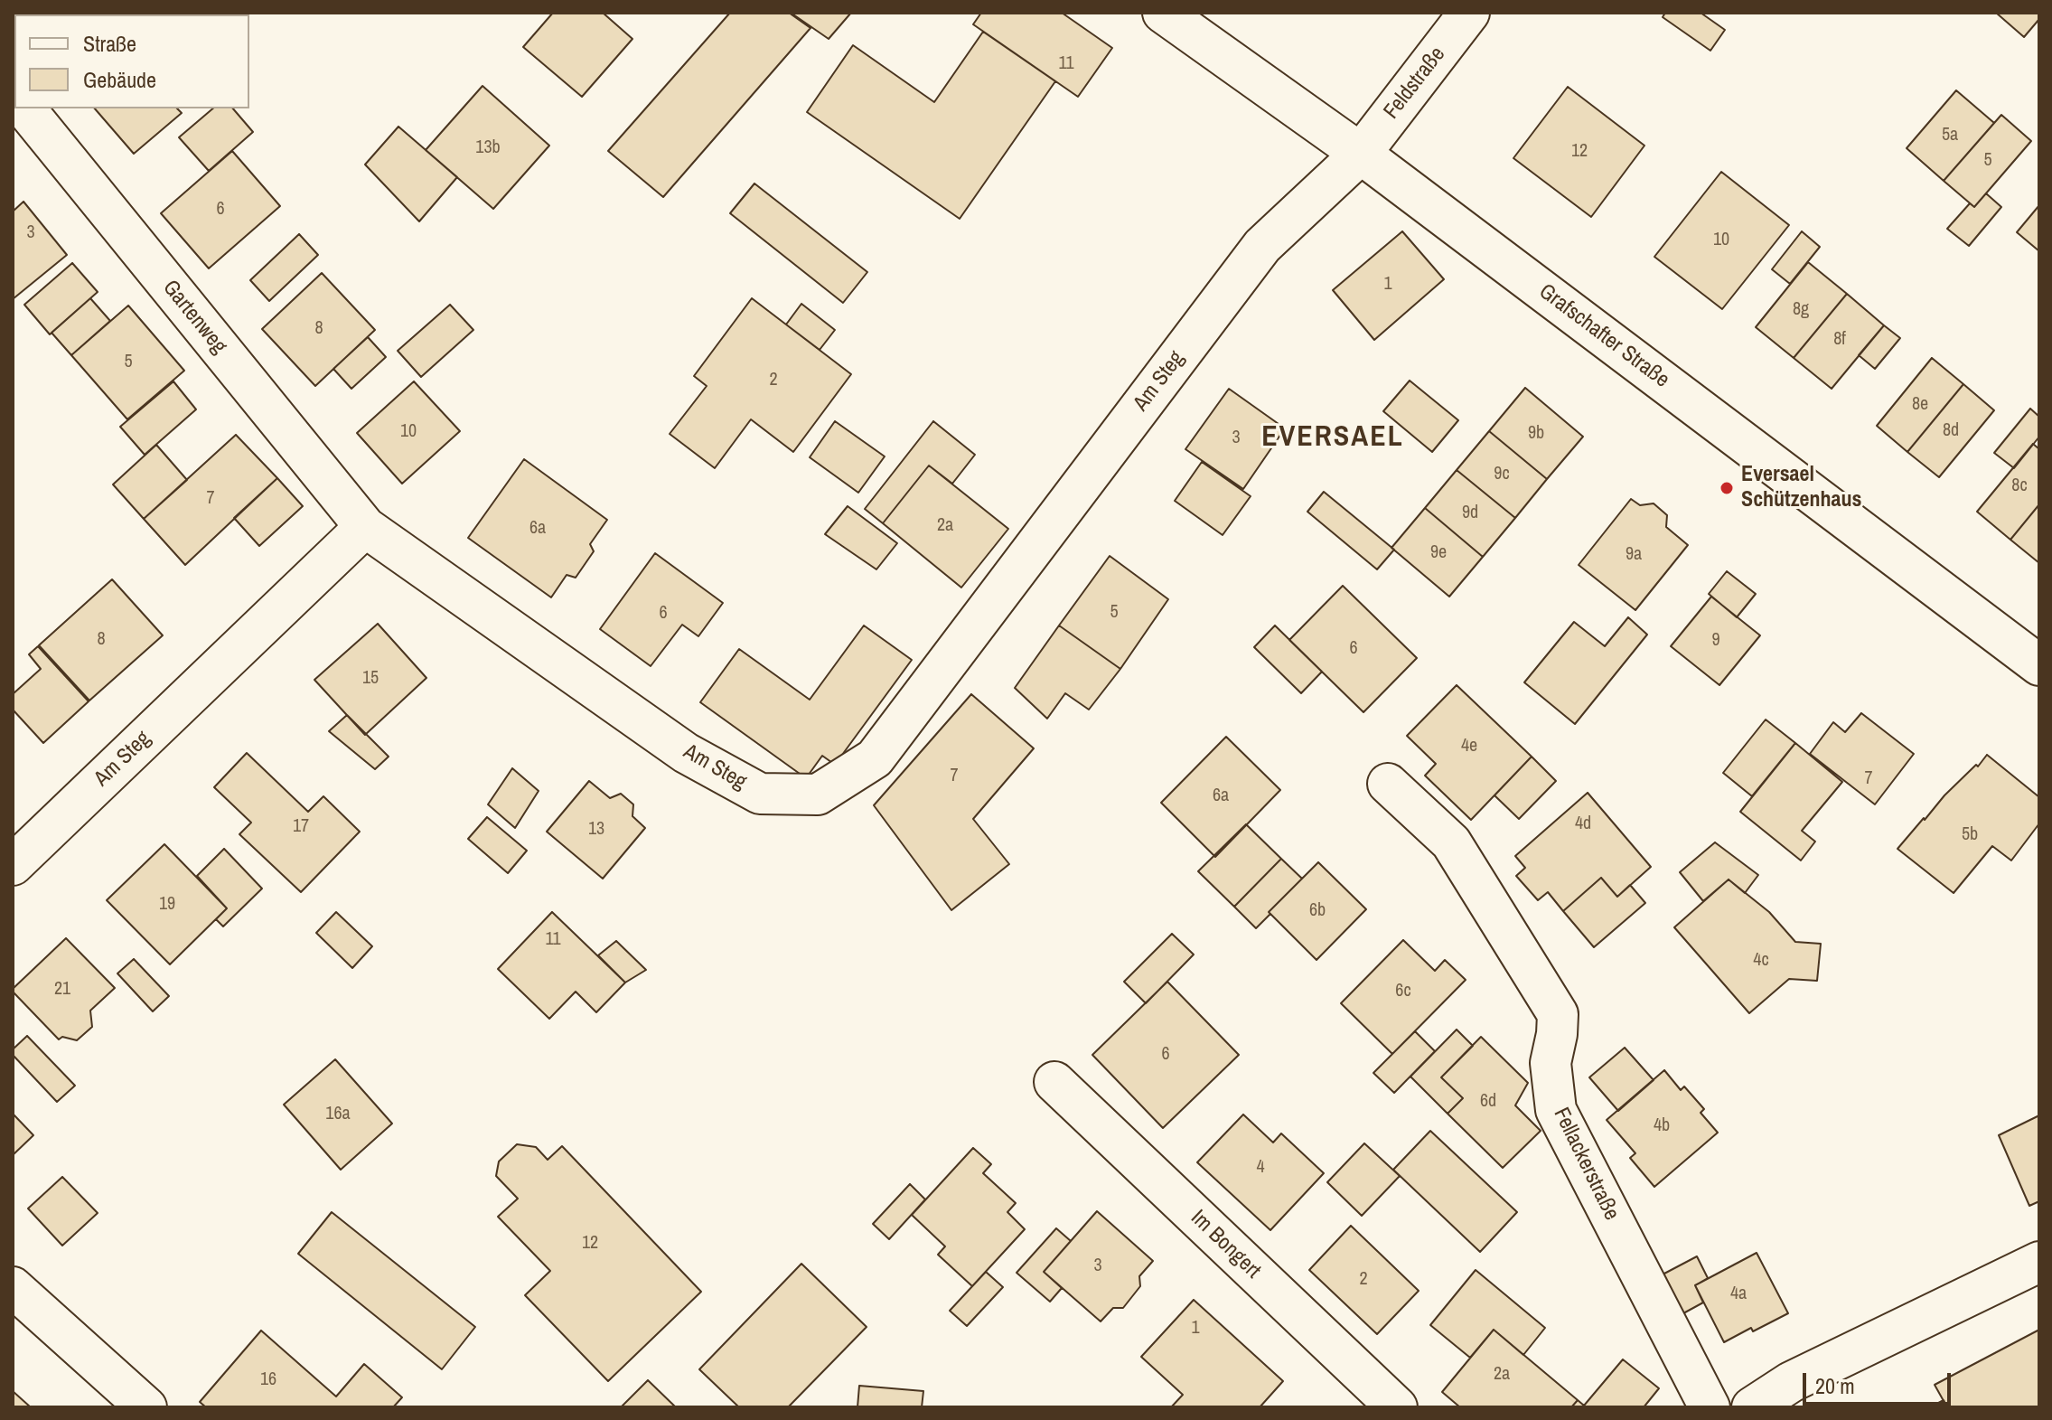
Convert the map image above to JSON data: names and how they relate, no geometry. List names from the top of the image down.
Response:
{
  "streets": {
    "street": [
      "Feldstraße",
      "Gartenweg",
      "Grafschafter Straße",
      "Am Steg",
      "Fellackerstraße",
      "Im Bongert"
    ]
  },
  "crossings": [
    ["Feldstraße", "Grafschafter Straße"],
    ["Feldstraße", "Am Steg"],
    ["Gartenweg", "Am Steg"],
    ["Grafschafter Straße", "Am Steg"]
  ],
  "districts": ["EVERSAEL"],
  "places": ["Eversael Schützenhaus"],
  "house_numbers": [
    "11",
    "5a",
    "13b",
    "12",
    "5",
    "6",
    "3",
    "10",
    "1",
    "8g",
    "8",
    "8f",
    "5",
    "2",
    "8e",
    "8d",
    "10",
    "9b",
    "3",
    "9c",
    "8c",
    "7",
    "9d",
    "2a",
    "6a",
    "9e",
    "9a",
    "5",
    "6",
    "8",
    "9",
    "6",
    "15",
    "4e",
    "7",
    "7",
    "6a",
    "4d",
    "17",
    "13",
    "5b",
    "19",
    "6b",
    "11",
    "4c",
    "21",
    "6c",
    "6",
    "6d",
    "16a",
    "4b",
    "4",
    "12",
    "3",
    "2",
    "4a",
    "1",
    "2a",
    "16"
  ],
  "legend": ["Straße", "Gebäude"],
  "scale_bar": "20 m"
}
